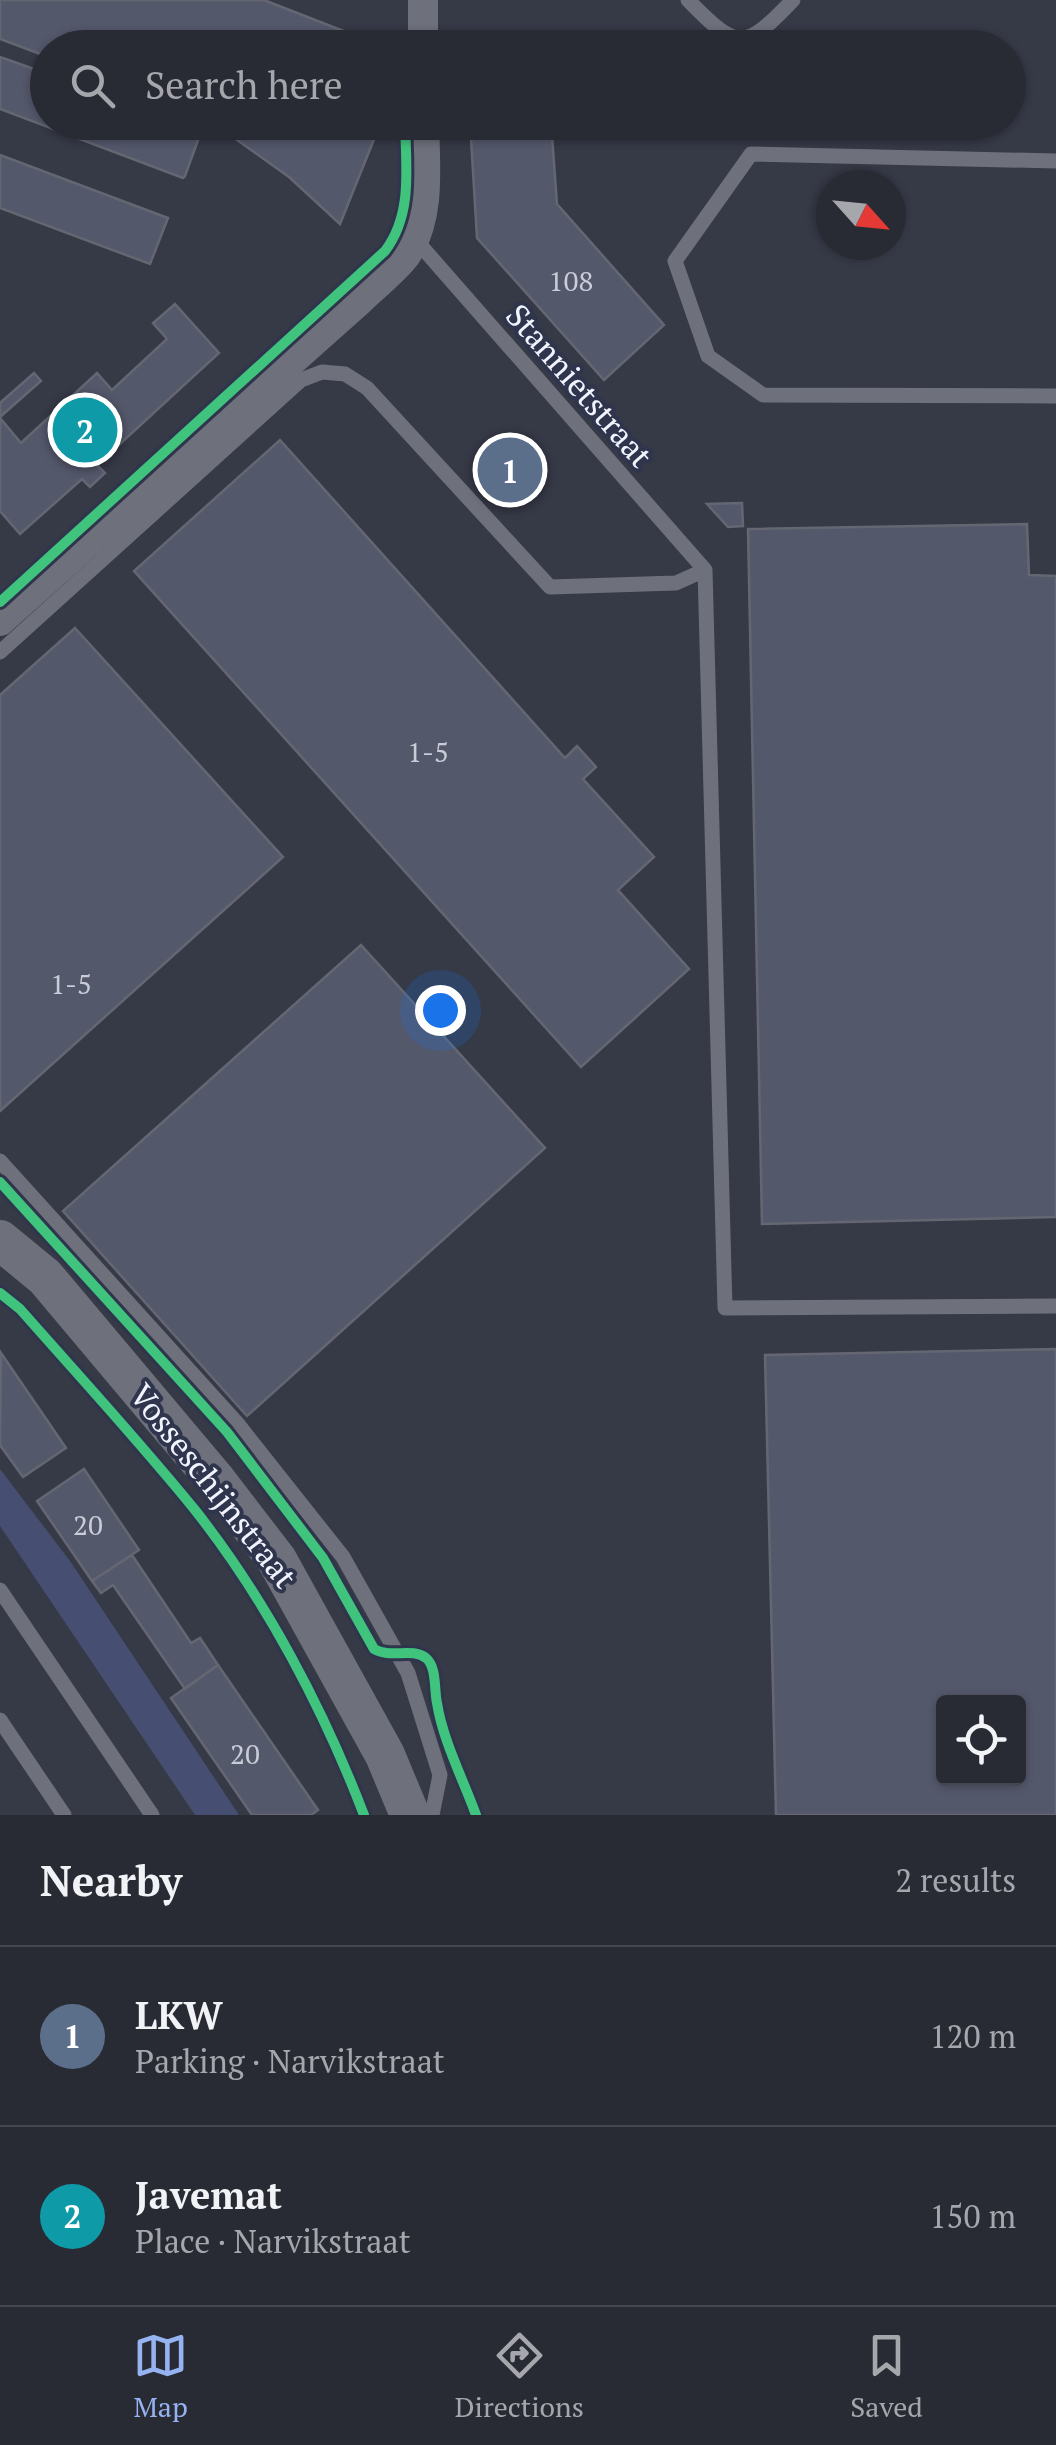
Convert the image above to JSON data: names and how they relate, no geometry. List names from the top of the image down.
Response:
{
  "streets": {
    "street": ["Vosseschijnstraat"],
    "lane": ["Stannietstraat"]
  },
  "house_numbers": [
    "108",
    "1-5",
    "1-5",
    "20",
    "20"
  ],
  "north": "bottom right",
  "page": {
    "search": "Search here",
    "pins": ["2", "1"],
    "heading": ["Nearby", "2 results"],
    "list": [
      {
        "mark": "1",
        "name": "LKW",
        "note": "Parking · Narvikstraat",
        "value": "120 m"
      },
      {
        "mark": "2",
        "name": "Javemat",
        "note": "Place · Narvikstraat",
        "value": "150 m"
      }
    ],
    "nav": ["Map", "Directions", "Saved"]
  }
}
